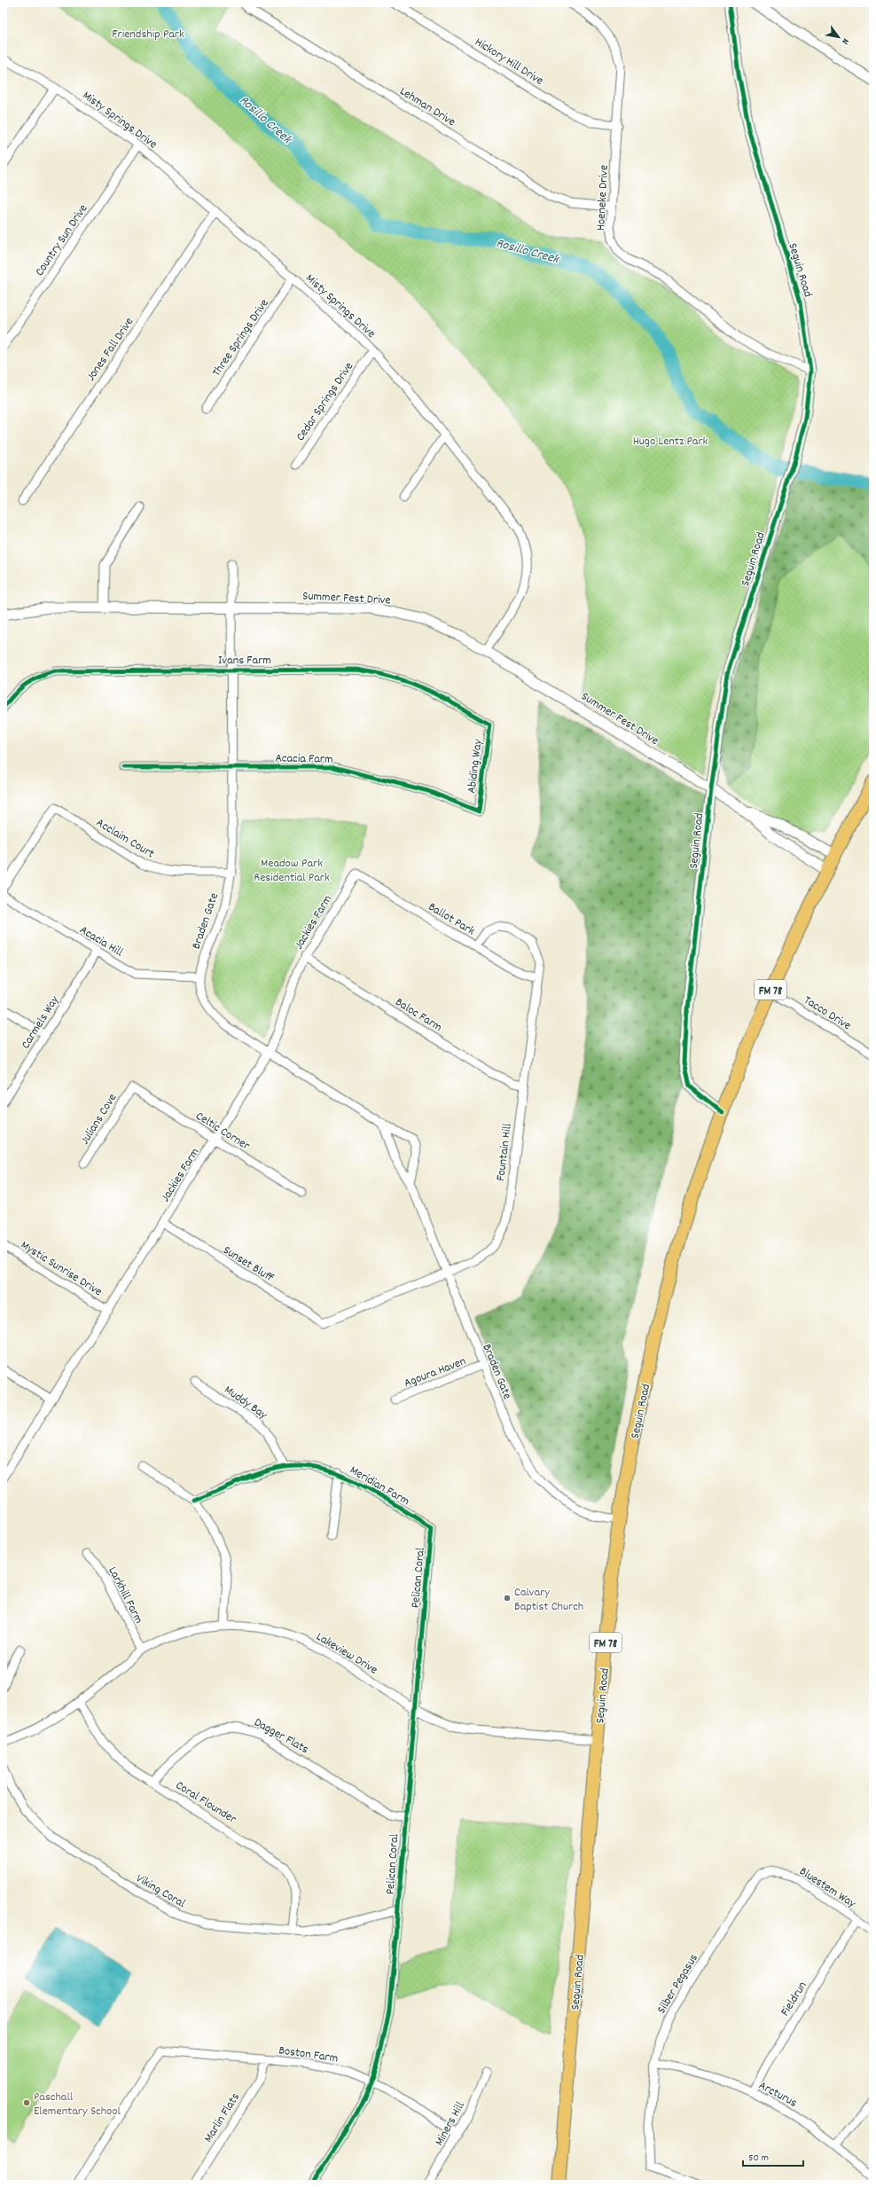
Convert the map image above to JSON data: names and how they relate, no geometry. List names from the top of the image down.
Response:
{
  "streets": {
    "main road": ["Seguin Road", "FM 78"],
    "street": [
      "Hickory Hill Drive",
      "Lehman Drive",
      "Misty Springs Drive",
      "Hoeneke Drive",
      "Country Sun Drive",
      "Three Springs Drive",
      "Jones Fall Drive",
      "Cedar Springs Drive",
      "Summer Fest Drive",
      "Ivans Farm",
      "Acacia Farm",
      "Abiding Way",
      "Acclaim Court",
      "Ballot Park",
      "Braden Gate",
      "Jackies Farm",
      "Acacia Hill",
      "Tacco Drive",
      "Baloc Farm",
      "Carmels Way",
      "Julians Cove",
      "Celtic Corner",
      "Fountain Hill",
      "Sunset Bluff",
      "Mystic Sunrise Drive",
      "Agoura Haven",
      "Muddy Bay",
      "Meridian Farm",
      "Pelican Coral",
      "Larkhill Farm",
      "Lakeview Drive",
      "Dagger Flats",
      "Coral Flounder",
      "Bluestem Way",
      "Viking Coral",
      "Silber Pegasus",
      "Fieldrun",
      "Boston Farm",
      "Arcturus",
      "Marlin Flats",
      "Miners Hill"
    ]
  },
  "crossings": [
    ["Hickory Hill Drive", "Hoeneke Drive"],
    ["Lehman Drive", "Hoeneke Drive"],
    ["Misty Springs Drive", "Country Sun Drive"],
    ["Misty Springs Drive", "Three Springs Drive"],
    ["Misty Springs Drive", "Jones Fall Drive"],
    ["Misty Springs Drive", "Cedar Springs Drive"],
    ["Misty Springs Drive", "Summer Fest Drive"],
    ["Hoeneke Drive", "Seguin Road"],
    ["Seguin Road", "Summer Fest Drive"],
    ["Seguin Road", "Braden Gate"],
    ["Seguin Road", "Tacco Drive"],
    ["Seguin Road", "Lakeview Drive"],
    ["Summer Fest Drive", "Braden Gate"],
    ["Ivans Farm", "Abiding Way"],
    ["Ivans Farm", "Braden Gate"],
    ["Acacia Farm", "Abiding Way"],
    ["Acacia Farm", "Braden Gate"],
    ["Acclaim Court", "Braden Gate"],
    ["Ballot Park", "Jackies Farm"],
    ["Ballot Park", "Fountain Hill"],
    ["Braden Gate", "Jackies Farm"],
    ["Braden Gate", "Acacia Hill"],
    ["Braden Gate", "Fountain Hill"],
    ["Braden Gate", "Agoura Haven"],
    ["Jackies Farm", "Baloc Farm"],
    ["Jackies Farm", "Celtic Corner"],
    ["Jackies Farm", "Sunset Bluff"],
    ["Jackies Farm", "Mystic Sunrise Drive"],
    ["Acacia Hill", "Carmels Way"],
    ["Baloc Farm", "Fountain Hill"],
    ["Julians Cove", "Celtic Corner"],
    ["Fountain Hill", "Sunset Bluff"],
    ["Muddy Bay", "Meridian Farm"],
    ["Meridian Farm", "Pelican Coral"],
    ["Pelican Coral", "Lakeview Drive"],
    ["Pelican Coral", "Dagger Flats"],
    ["Pelican Coral", "Viking Coral"],
    ["Pelican Coral", "Boston Farm"],
    ["Larkhill Farm", "Lakeview Drive"],
    ["Lakeview Drive", "Coral Flounder"],
    ["Dagger Flats", "Coral Flounder"],
    ["Coral Flounder", "Viking Coral"],
    ["Bluestem Way", "Silber Pegasus"],
    ["Bluestem Way", "Fieldrun"],
    ["Silber Pegasus", "Arcturus"],
    ["Fieldrun", "Arcturus"],
    ["Boston Farm", "Marlin Flats"],
    ["Boston Farm", "Miners Hill"]
  ],
  "water": ["Rosillo Creek"],
  "parks": ["Friendship Park", "Hugo Lentz Park", "Meadow Park Residential Park"],
  "places": ["Calvary Baptist Church", "Paschall Elementary School"],
  "scale_bar": "50 m",
  "north": "bottom right"
}
